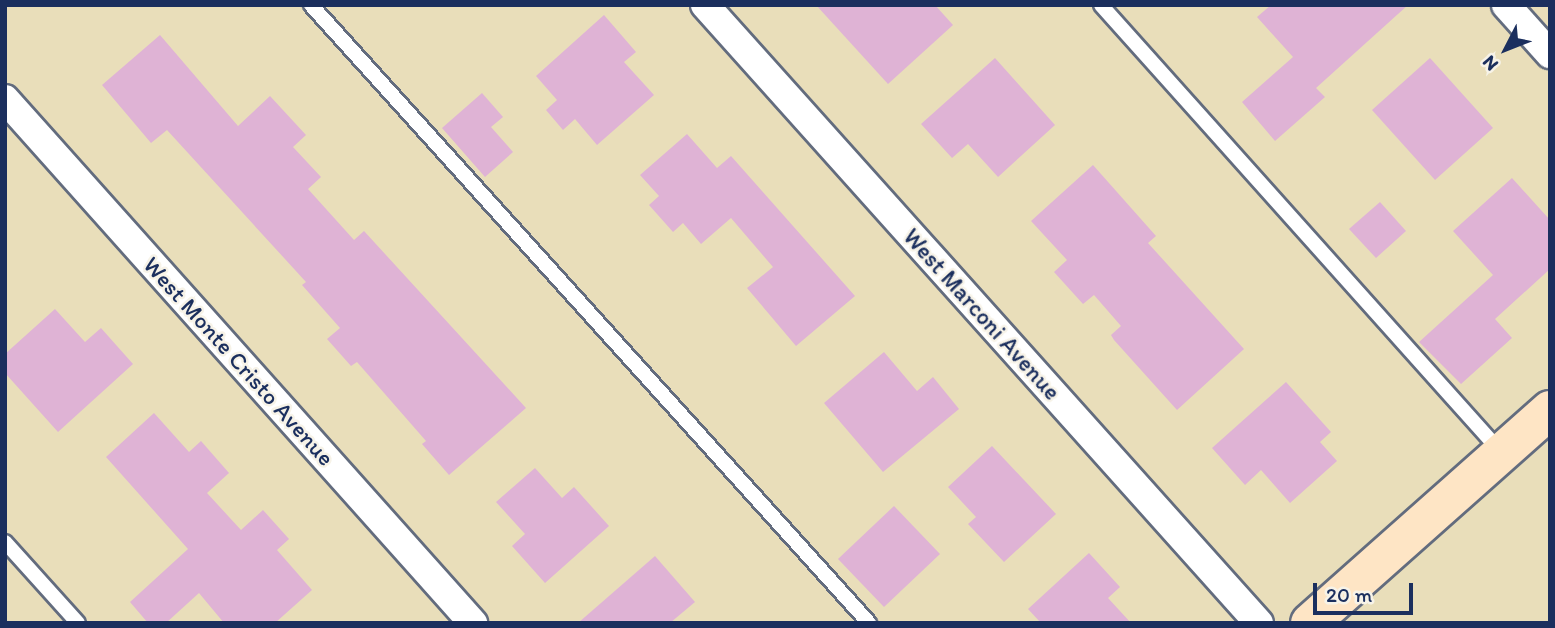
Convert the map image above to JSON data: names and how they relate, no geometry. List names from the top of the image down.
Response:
{
  "streets": {
    "street": ["West Marconi Avenue", "West Monte Cristo Avenue"]
  },
  "scale_bar": "20 m",
  "north": "bottom left"
}
